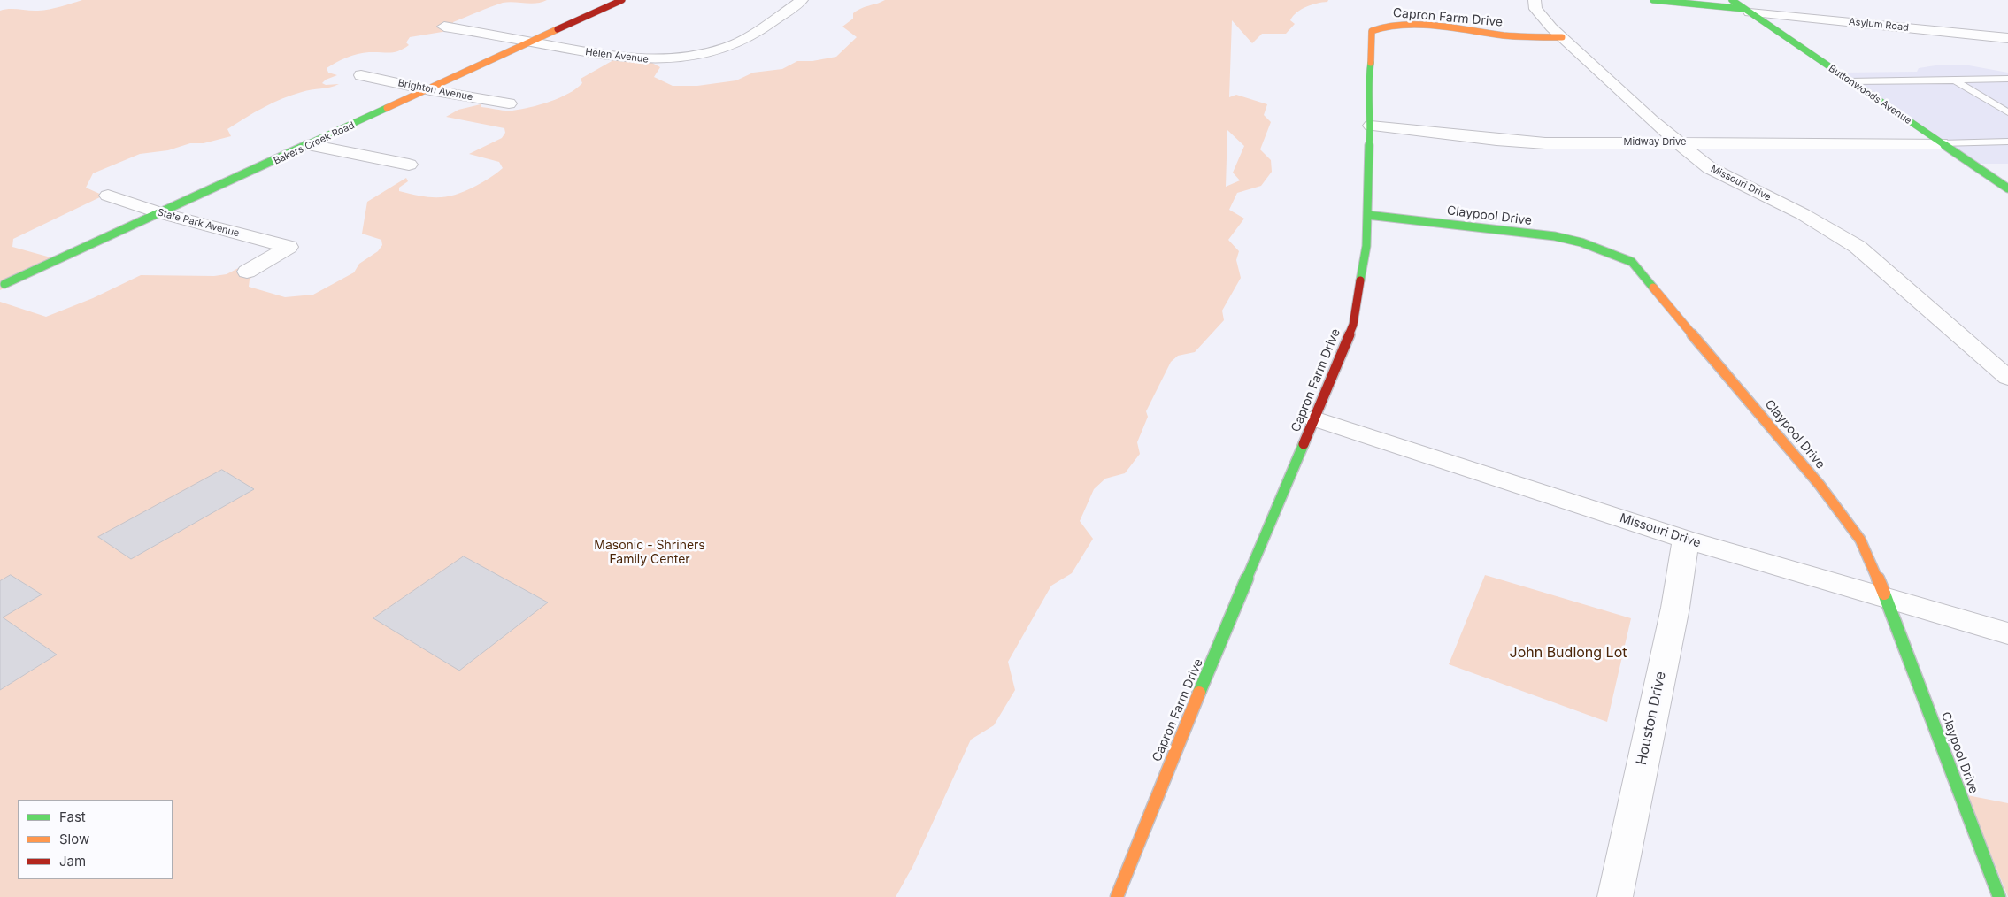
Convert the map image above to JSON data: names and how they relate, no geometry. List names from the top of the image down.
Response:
{
  "streets": {
    "street": [
      "Capron Farm Drive",
      "Asylum Road",
      "Helen Avenue",
      "Brighton Avenue",
      "Buttonwoods Avenue",
      "Midway Drive",
      "Bakers Creek Road",
      "Missouri Drive",
      "Claypool Drive",
      "State Park Avenue",
      "Houston Drive"
    ]
  },
  "crossings": [
    ["Capron Farm Drive", "Midway Drive"],
    ["Capron Farm Drive", "Missouri Drive"],
    ["Capron Farm Drive", "Claypool Drive"],
    ["Asylum Road", "Buttonwoods Avenue"],
    ["Helen Avenue", "Bakers Creek Road"],
    ["Brighton Avenue", "Bakers Creek Road"],
    ["Buttonwoods Avenue", "Midway Drive"],
    ["Midway Drive", "Missouri Drive"],
    ["Bakers Creek Road", "State Park Avenue"],
    ["Missouri Drive", "Claypool Drive"],
    ["Missouri Drive", "Houston Drive"]
  ],
  "parks": ["Masonic - Shriners Family Center", "John Budlong Lot"],
  "legend": ["Fast", "Slow", "Jam"]
}
